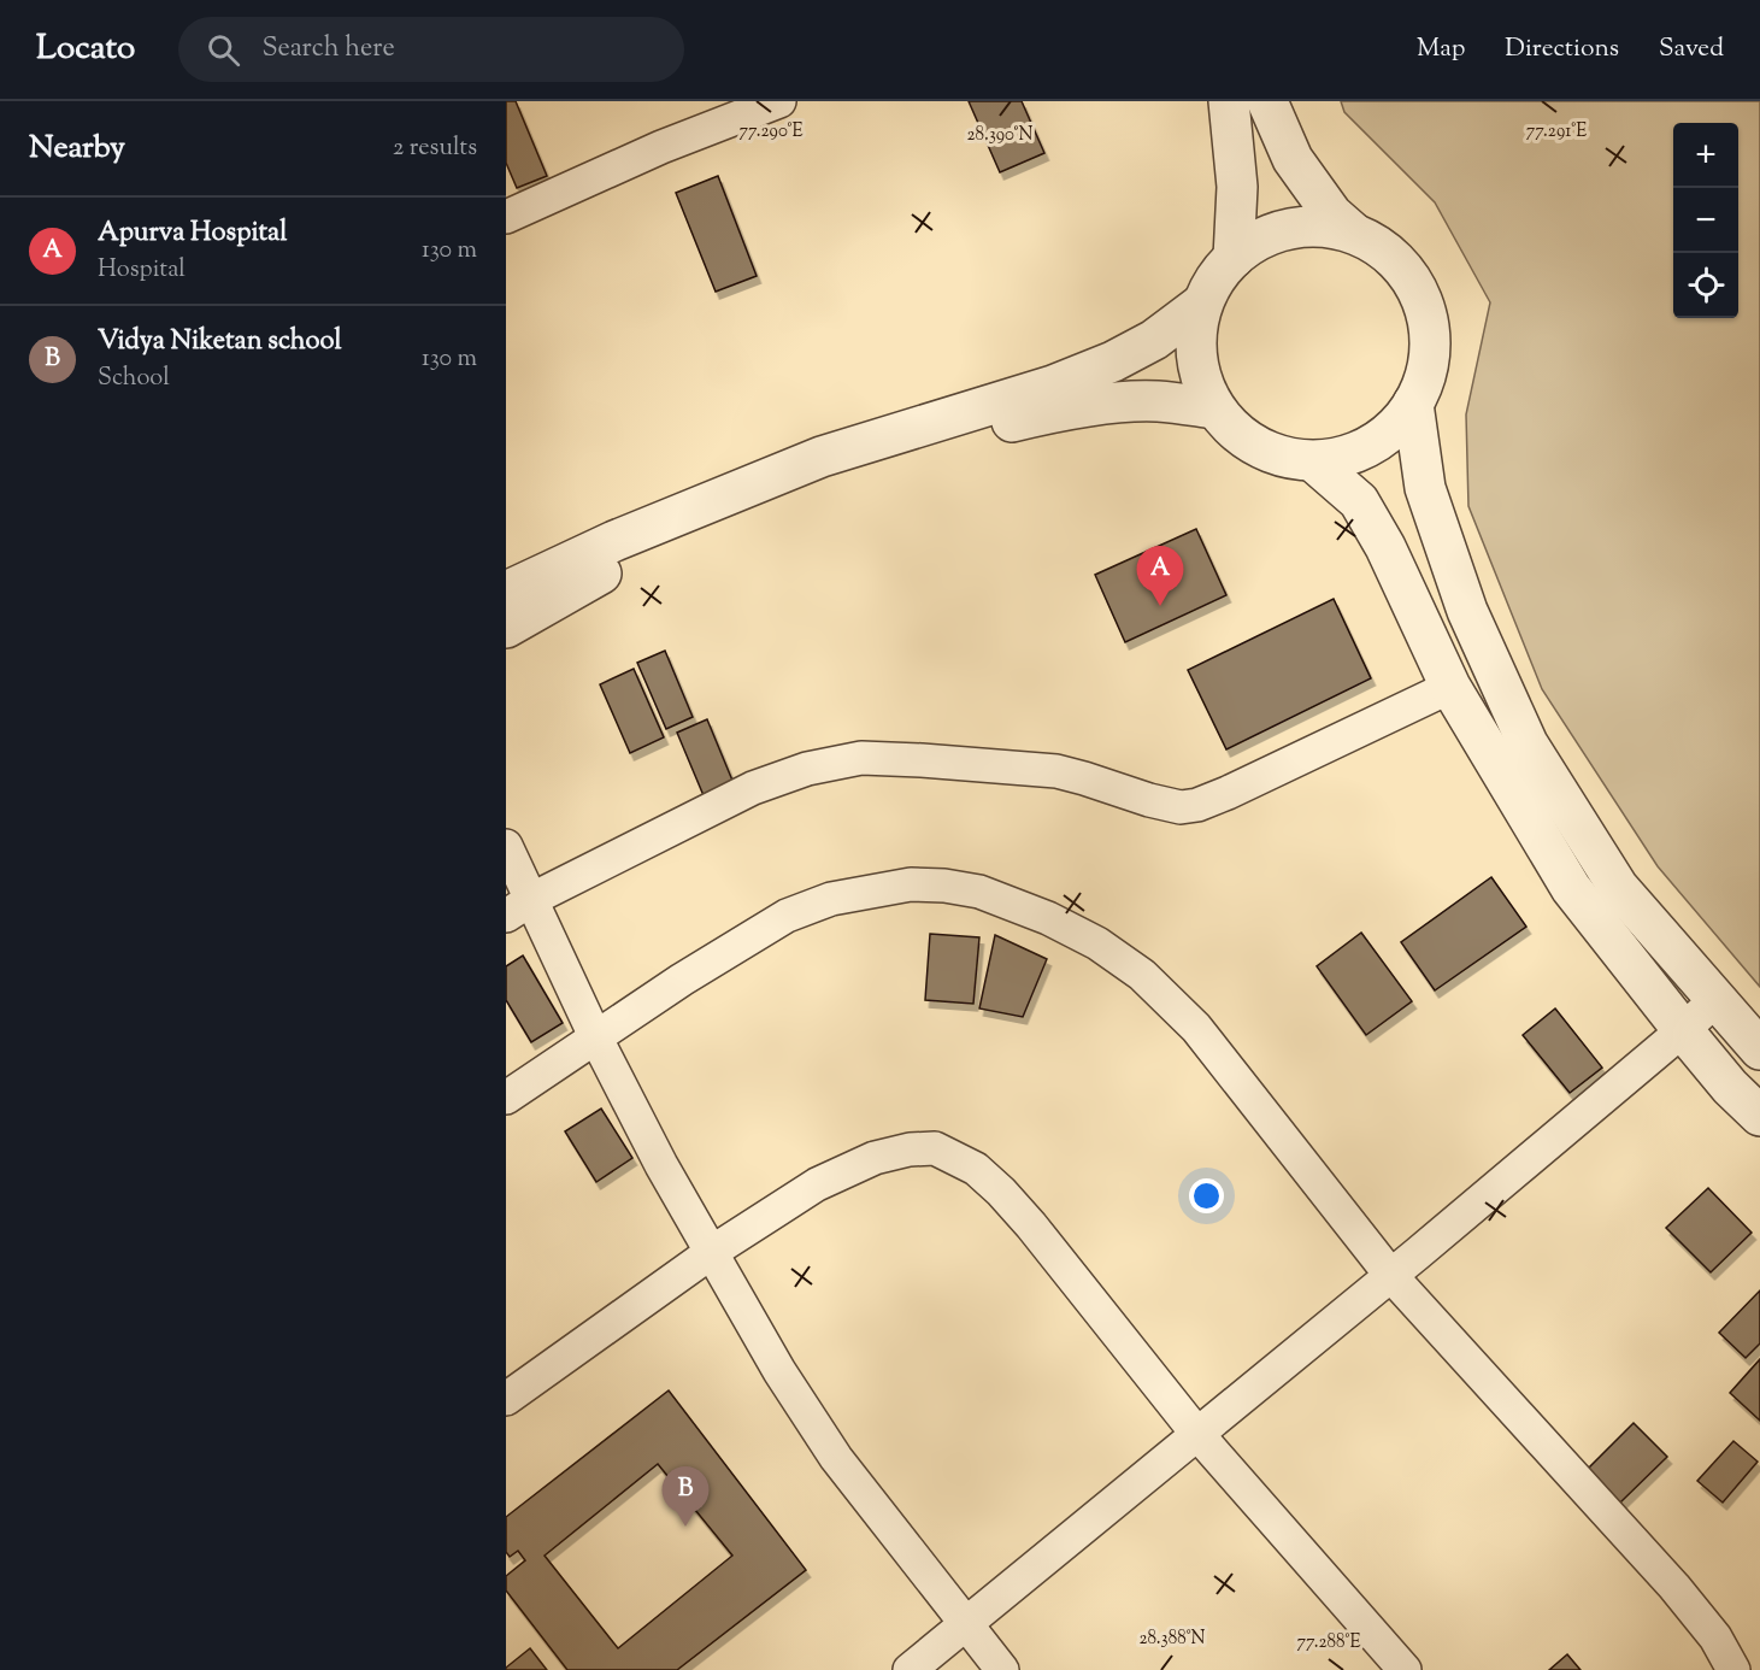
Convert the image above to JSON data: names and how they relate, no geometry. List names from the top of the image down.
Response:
{
  "page": {
    "header": "Locato",
    "search": "Search here",
    "nav": ["Map", "Directions", "Saved"],
    "heading": ["Nearby", "2 results"],
    "map_buttons": ["+", "−"],
    "list": [
      {
        "mark": "A",
        "name": "Apurva Hospital",
        "note": "Hospital",
        "value": "130 m"
      },
      {
        "mark": "B",
        "name": "Vidya Niketan school",
        "note": "School",
        "value": "130 m"
      }
    ],
    "pins": ["A", "B"]
  },
  "coordinates": [
    "77.291°E",
    "77.290°E",
    "28.390°N",
    "28.388°N",
    "77.288°E"
  ]
}
